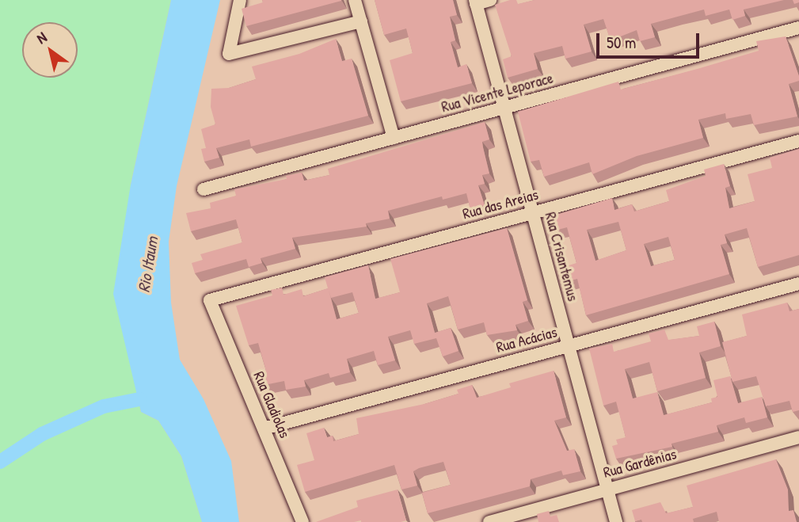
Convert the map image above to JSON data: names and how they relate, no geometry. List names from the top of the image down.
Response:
{
  "streets": {
    "street": [
      "Rua Vicente Leporace",
      "Rua das Areias",
      "Rua Crisantemus",
      "Rua Acácias",
      "Rua Gladiolas",
      "Rua Gardênias"
    ]
  },
  "crossings": [
    ["Rua Vicente Leporace", "Rua Crisantemus"],
    ["Rua das Areias", "Rua Crisantemus"],
    ["Rua das Areias", "Rua Gladiolas"],
    ["Rua Crisantemus", "Rua Acácias"],
    ["Rua Crisantemus", "Rua Gardênias"],
    ["Rua Acácias", "Rua Gladiolas"]
  ],
  "water": ["Rio Itaum"],
  "scale_bar": "50 m",
  "north": "top left"
}
